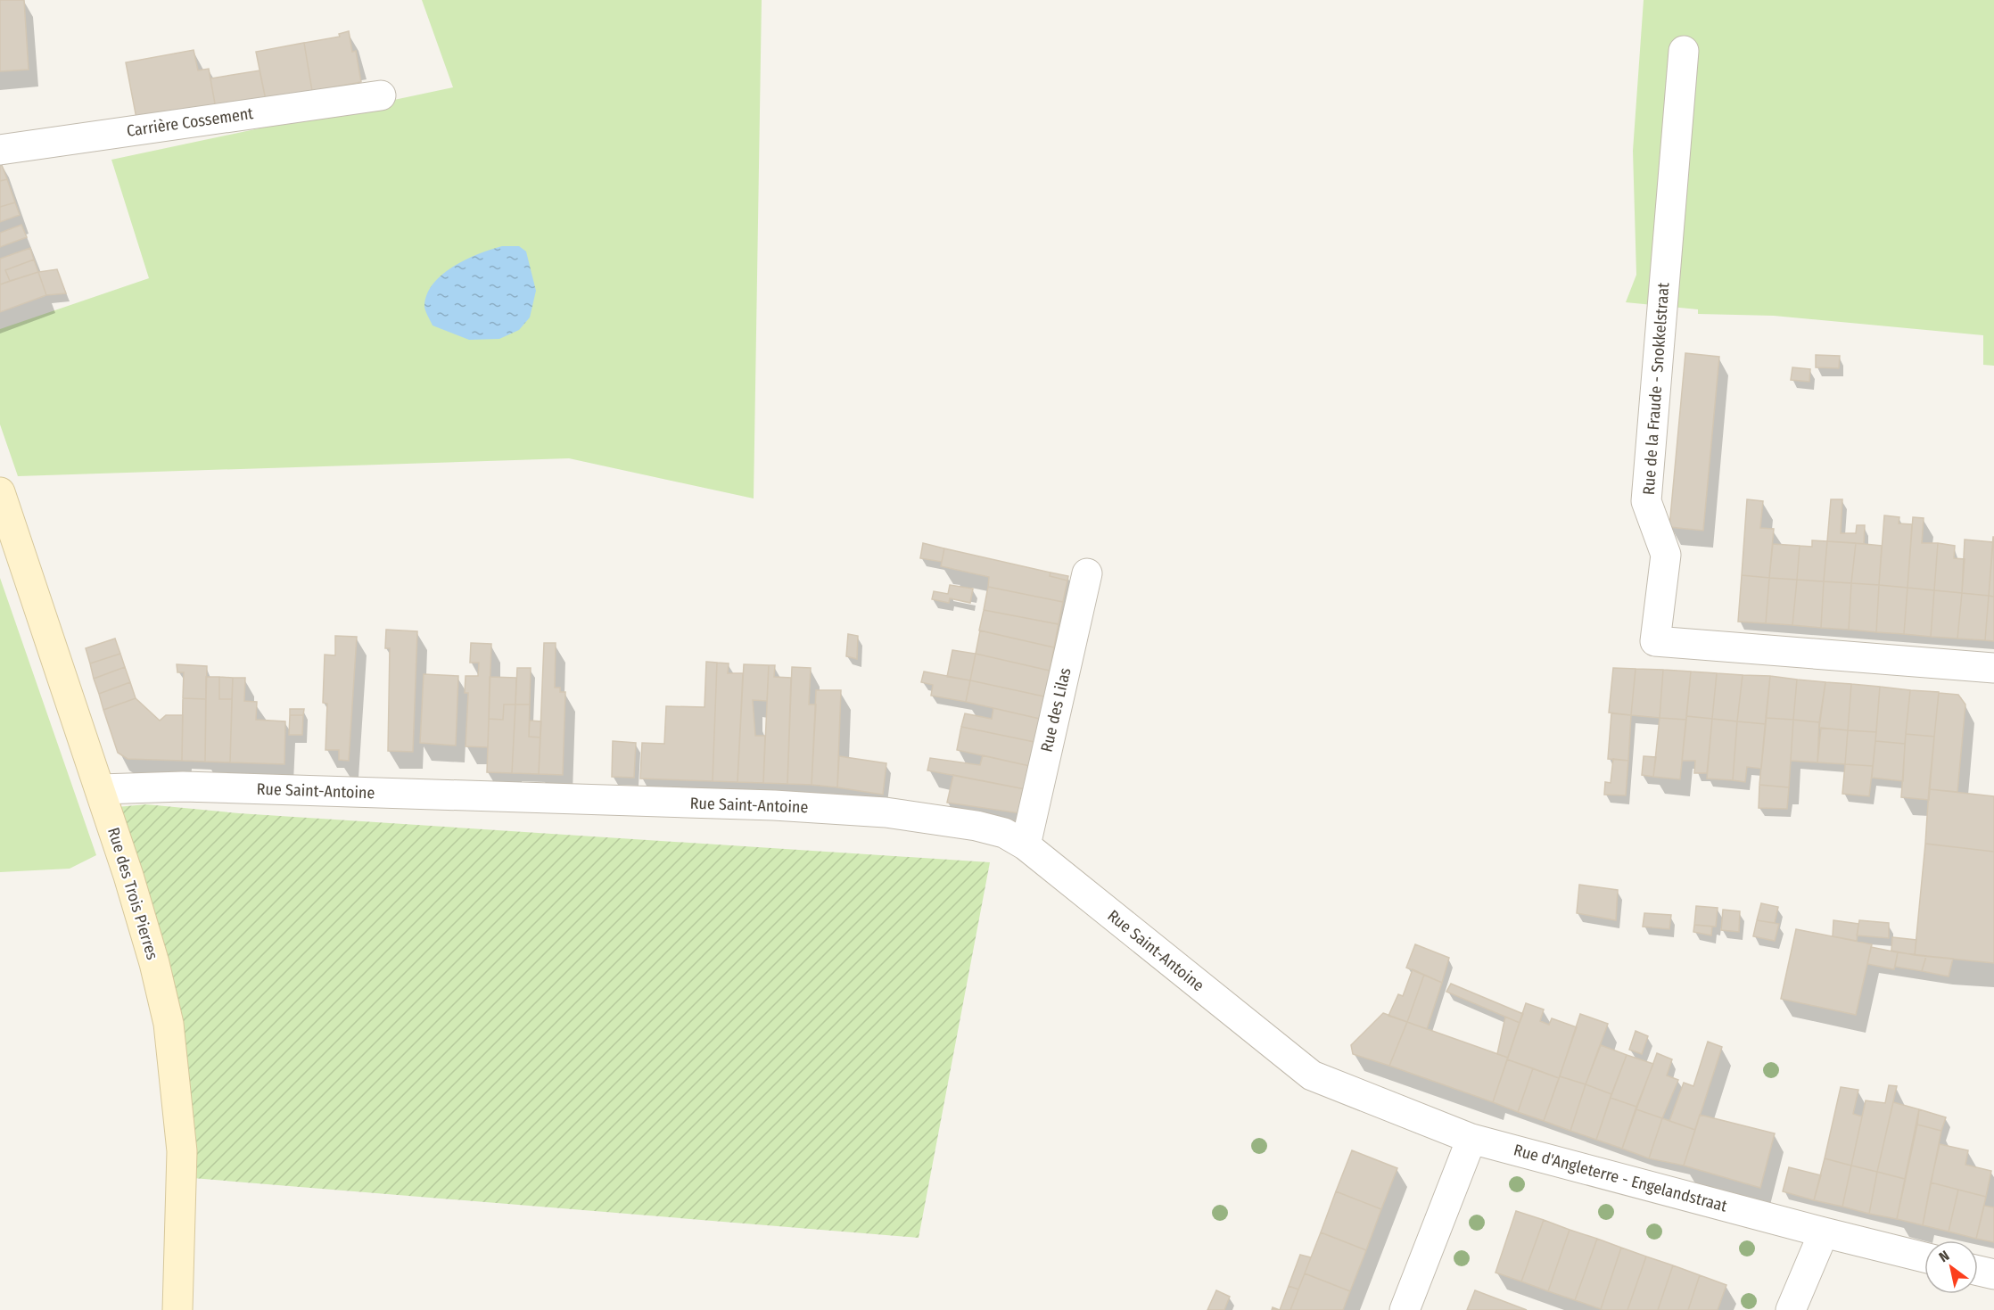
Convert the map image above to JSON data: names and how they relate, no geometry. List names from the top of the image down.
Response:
{
  "streets": {
    "street": [
      "Carrière Cossement",
      "Rue de la Fraude - Snokkelstraat",
      "Rue des Lilas",
      "Rue Saint-Antoine",
      "Rue des Trois Pierres",
      "Rue d'Angleterre - Engelandstraat"
    ]
  },
  "crossings": [
    ["Rue des Lilas", "Rue Saint-Antoine"],
    ["Rue Saint-Antoine", "Rue des Trois Pierres"],
    ["Rue Saint-Antoine", "Rue d'Angleterre - Engelandstraat"]
  ],
  "north": "top left"
}
